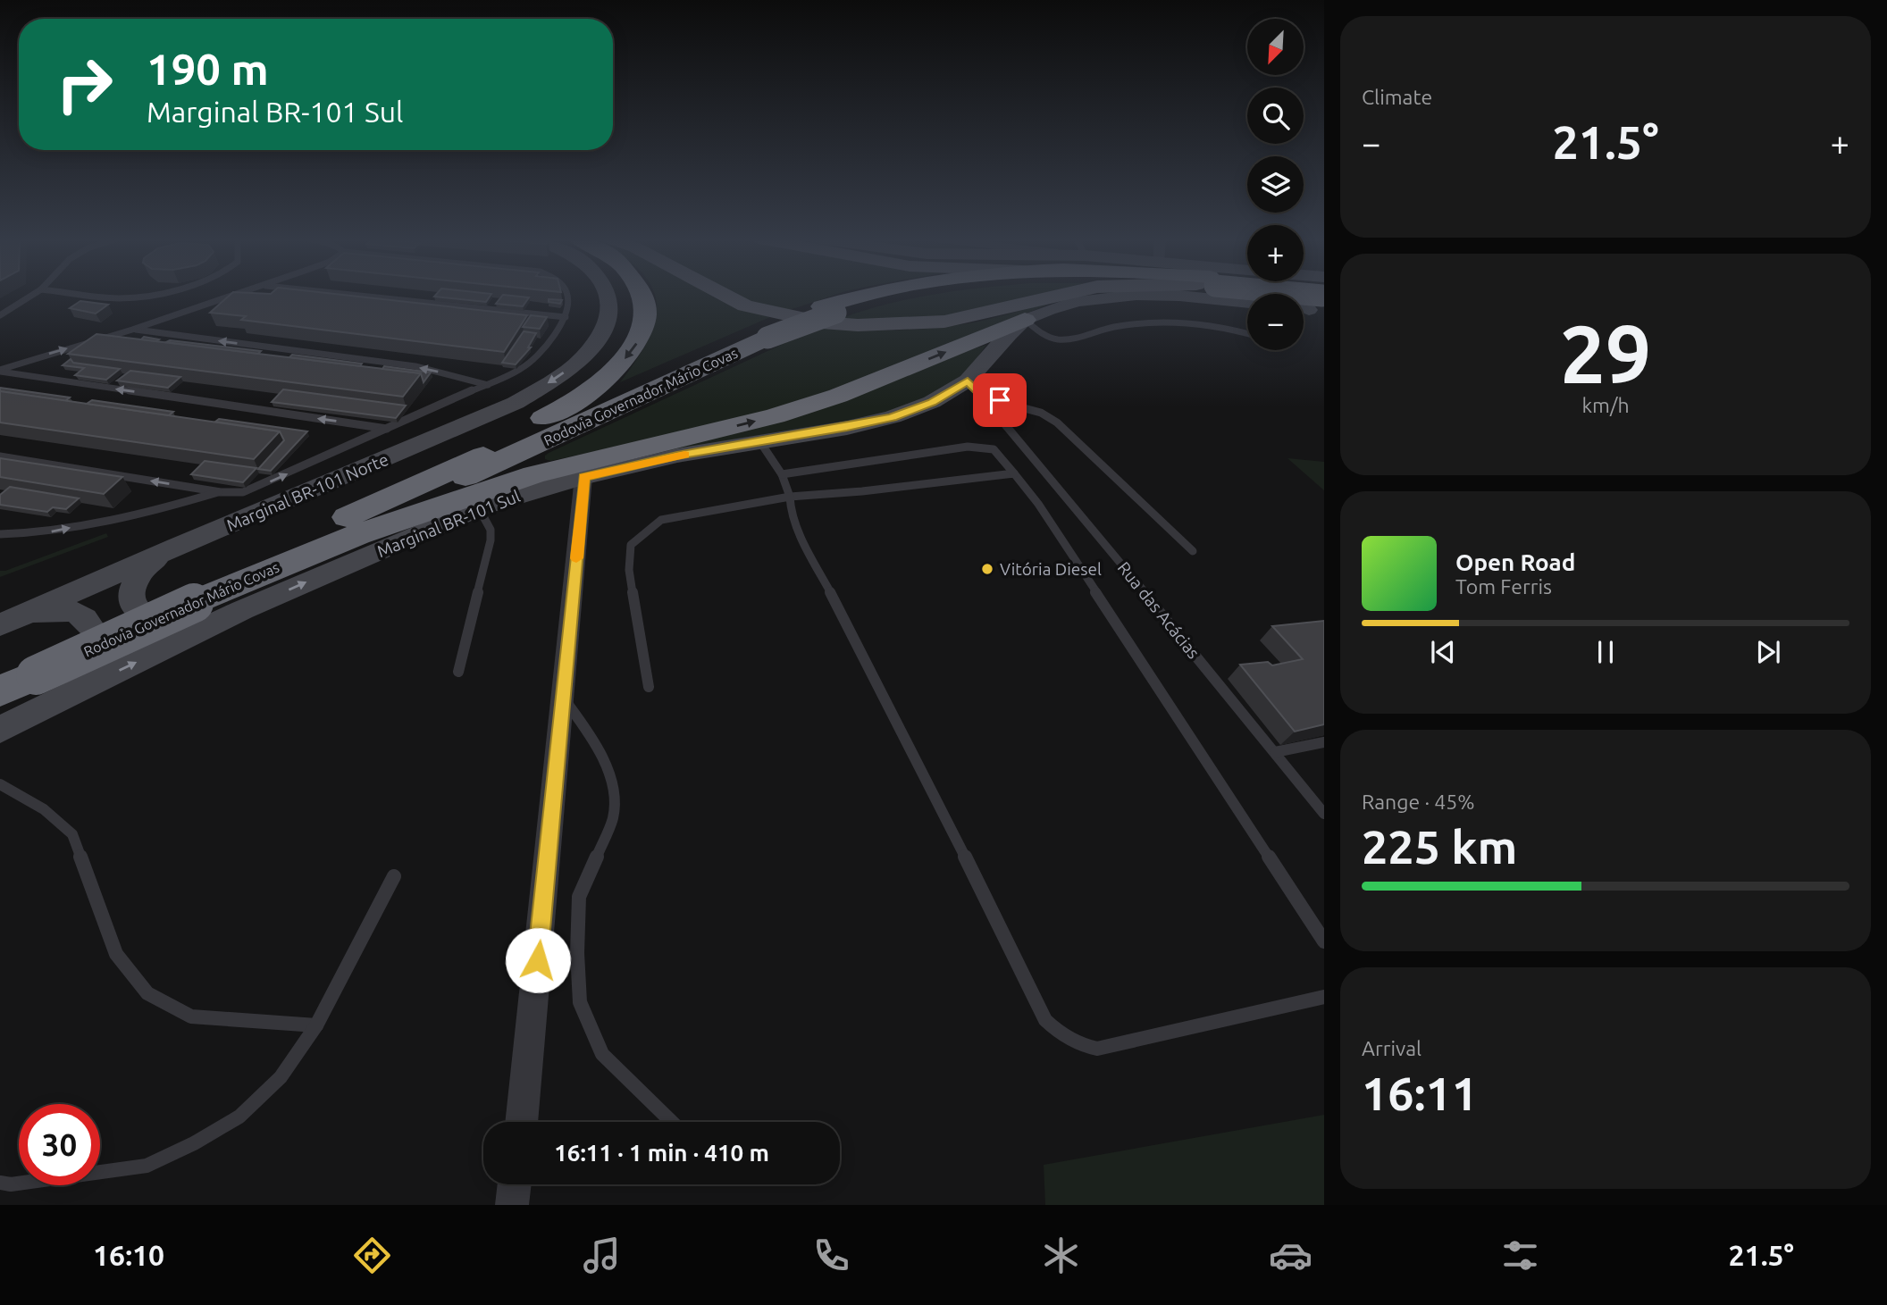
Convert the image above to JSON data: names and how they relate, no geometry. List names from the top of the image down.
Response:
{
  "streets": {
    "highway": ["Rodovia Governador Mário Covas"],
    "main road": ["Marginal BR-101 Norte", "Marginal BR-101 Sul"],
    "lane": ["Rua das Acácias"]
  },
  "crossings": [
    ["Rodovia Governador Mário Covas", "Marginal BR-101 Sul"],
    ["Marginal BR-101 Sul", "Rua das Acácias"]
  ],
  "one_way": ["Marginal BR-101 Norte", "Marginal BR-101 Sul"],
  "places": ["Vitória Diesel"],
  "north": "bottom left",
  "page": {
    "tile": [
      "Climate",
      ["29", "km/h"],
      ["Range · 45%", "225 km"],
      ["Arrival", "16:11"]
    ],
    "map_buttons": ["+", "−"],
    "turn": ["190 m", "Marginal BR-101 Sul"],
    "heat": ["−", "21.5°", "+"],
    "song": ["Open Road", "Tom Ferris"],
    "limit": "30",
    "trip": "16:11 · 1 min · 410 m",
    "tabs": ["16:10", "21.5°"]
  }
}
